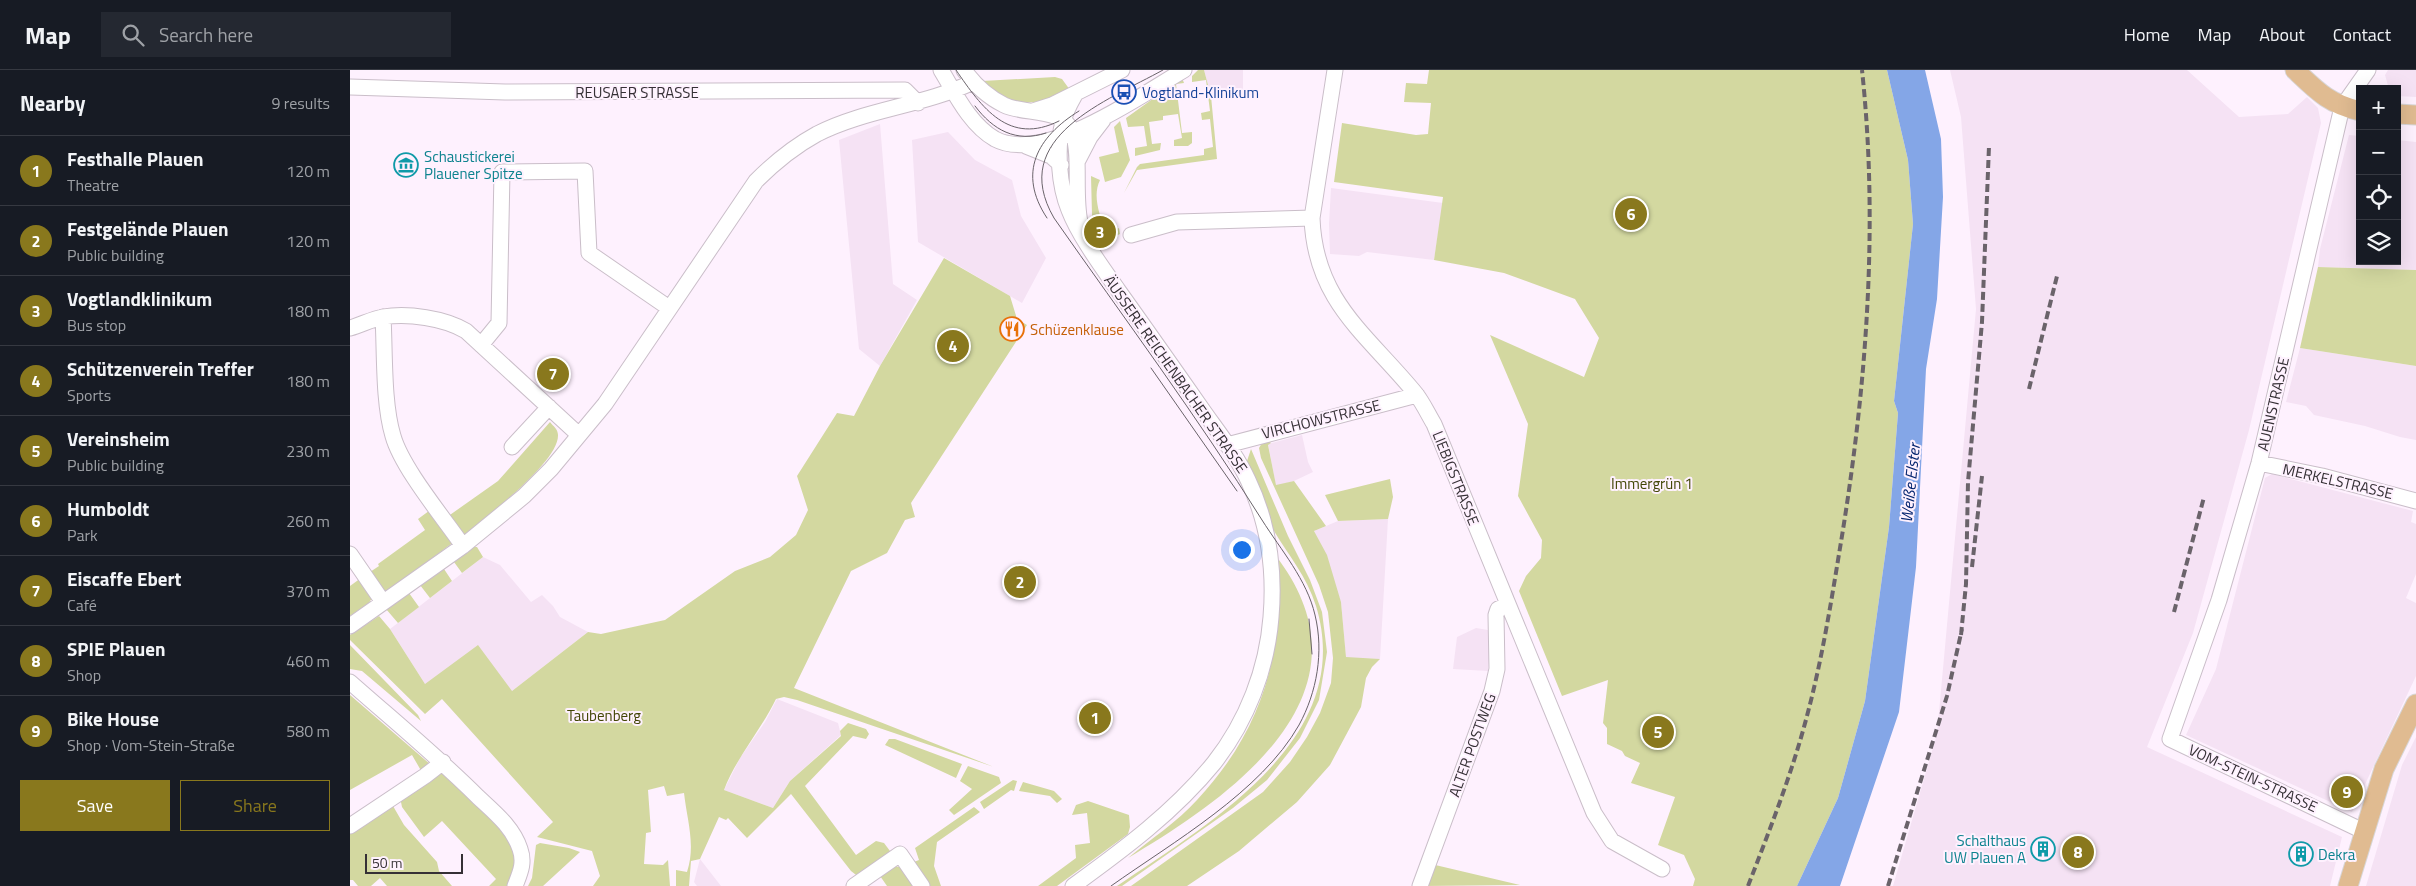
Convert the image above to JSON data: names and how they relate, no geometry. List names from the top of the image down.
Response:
{
  "streets": {
    "street": [
      "REUSAER STRASSE",
      "ÄUSSERE REICHENBACHER STRASSE",
      "AUENSTRASSE",
      "VIRCHOWSTRASSE",
      "LIEBIGSTRASSE",
      "MERKELSTRASSE",
      "ALTER POSTWEG",
      "VOM-STEIN-STRASSE"
    ]
  },
  "crossings": [
    ["ÄUSSERE REICHENBACHER STRASSE", "VIRCHOWSTRASSE"],
    ["AUENSTRASSE", "MERKELSTRASSE"],
    ["AUENSTRASSE", "VOM-STEIN-STRASSE"],
    ["VIRCHOWSTRASSE", "LIEBIGSTRASSE"],
    ["LIEBIGSTRASSE", "ALTER POSTWEG"]
  ],
  "water": ["Weiße Elster"],
  "parks": ["Immergrün 1", "Taubenberg"],
  "places": {
    "bus stop": ["Vogtland-Klinikum"],
    "museum": ["Schaustickerei Plauener Spitze"],
    "restaurant": ["Schüzenklause"],
    "building": ["Schalthaus UW Plauen A", "Dekra"]
  },
  "scale_bar": "50 m",
  "page": {
    "header": "Map",
    "search": "Search here",
    "nav": [
      "Home",
      "Map",
      "About",
      "Contact"
    ],
    "heading": ["Nearby", "9 results"],
    "map_buttons": ["+", "−"],
    "list": [
      {
        "mark": "1",
        "name": "Festhalle Plauen",
        "note": "Theatre",
        "value": "120 m"
      },
      {
        "mark": "2",
        "name": "Festgelände Plauen",
        "note": "Public building",
        "value": "120 m"
      },
      {
        "mark": "3",
        "name": "Vogtlandklinikum",
        "note": "Bus stop",
        "value": "180 m"
      },
      {
        "mark": "4",
        "name": "Schützenverein Treffer",
        "note": "Sports",
        "value": "180 m"
      },
      {
        "mark": "5",
        "name": "Vereinsheim",
        "note": "Public building",
        "value": "230 m"
      },
      {
        "mark": "6",
        "name": "Humboldt",
        "note": "Park",
        "value": "260 m"
      },
      {
        "mark": "7",
        "name": "Eiscaffe Ebert",
        "note": "Café",
        "value": "370 m"
      },
      {
        "mark": "8",
        "name": "SPIE Plauen",
        "note": "Shop",
        "value": "460 m"
      },
      {
        "mark": "9",
        "name": "Bike House",
        "note": "Shop · Vom-Stein-Straße",
        "value": "580 m"
      }
    ],
    "pins": [
      "6",
      "3",
      "4",
      "7",
      "2",
      "1",
      "5",
      "9",
      "8"
    ],
    "buttons": ["Save", "Share"],
    "scale": "50 m"
  }
}
